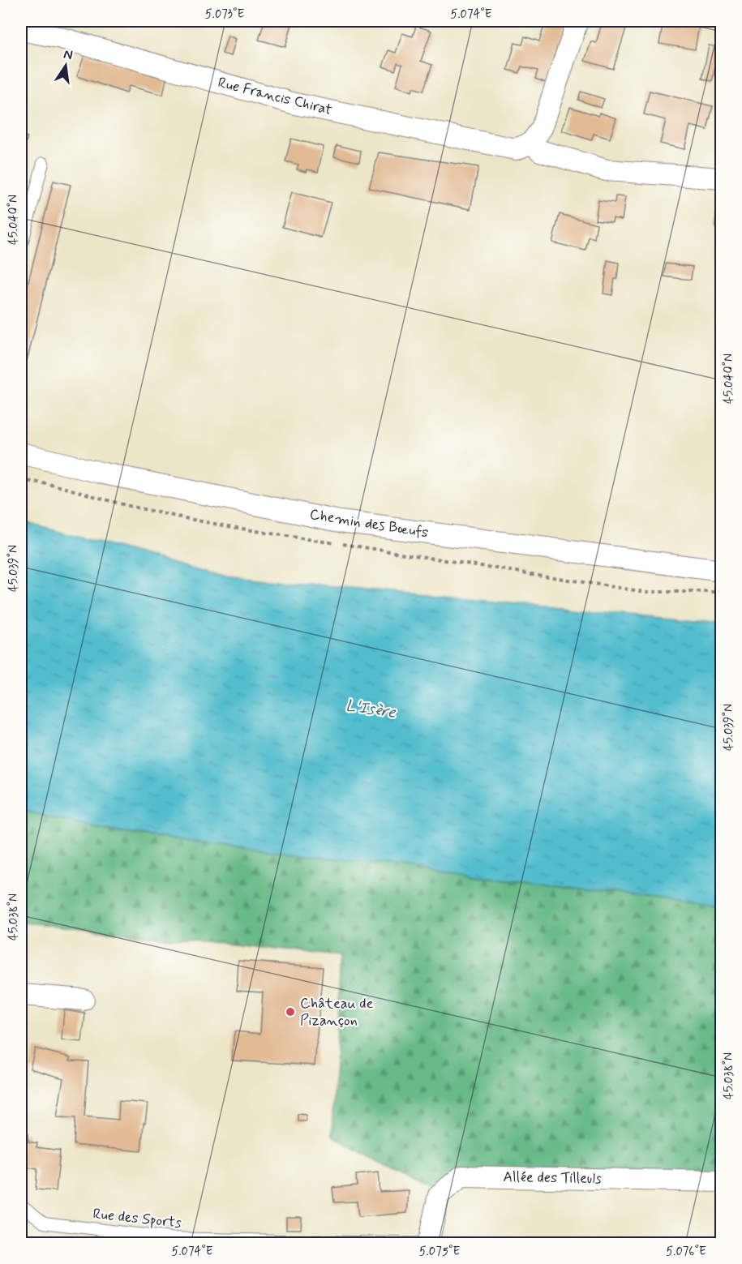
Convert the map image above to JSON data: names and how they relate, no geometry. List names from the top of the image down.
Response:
{
  "streets": {
    "street": ["Rue Francis Chirat", "Chemin des Bœufs", "Allée des Tilleuls"],
    "lane": ["Rue des Sports"]
  },
  "crossings": [
    ["Allée des Tilleuls", "Rue des Sports"]
  ],
  "water": ["L'Isère"],
  "places": ["Château de Pizançon"],
  "north": "top",
  "coordinates": [
    "5.073°E",
    "5.074°E",
    "45.040°N",
    "45.039°N",
    "45.038°N",
    "5.075°E",
    "5.076°E"
  ]
}
